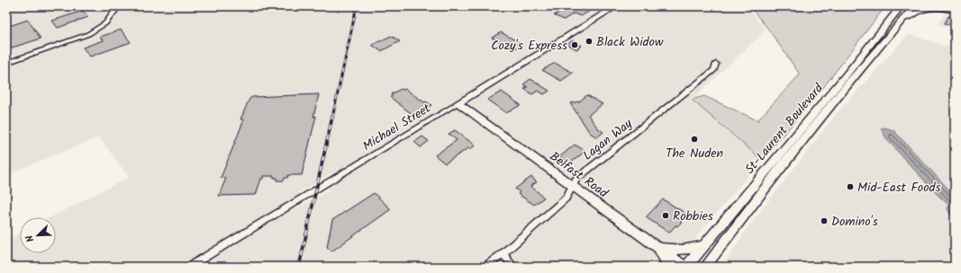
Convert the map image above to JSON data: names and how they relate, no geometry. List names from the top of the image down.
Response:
{
  "streets": {
    "main road": ["Michael Street", "St-Laurent Boulevard", "Belfast Road"],
    "street": ["Lagan Way"]
  },
  "crossings": [
    ["Michael Street", "Belfast Road"],
    ["St-Laurent Boulevard", "Belfast Road"],
    ["Lagan Way", "Belfast Road"]
  ],
  "places": [
    "Black Widow",
    "Cozy's Express",
    "The Nuden",
    "Mid-East Foods",
    "Robbies",
    "Domino's"
  ],
  "north": "bottom left"
}
